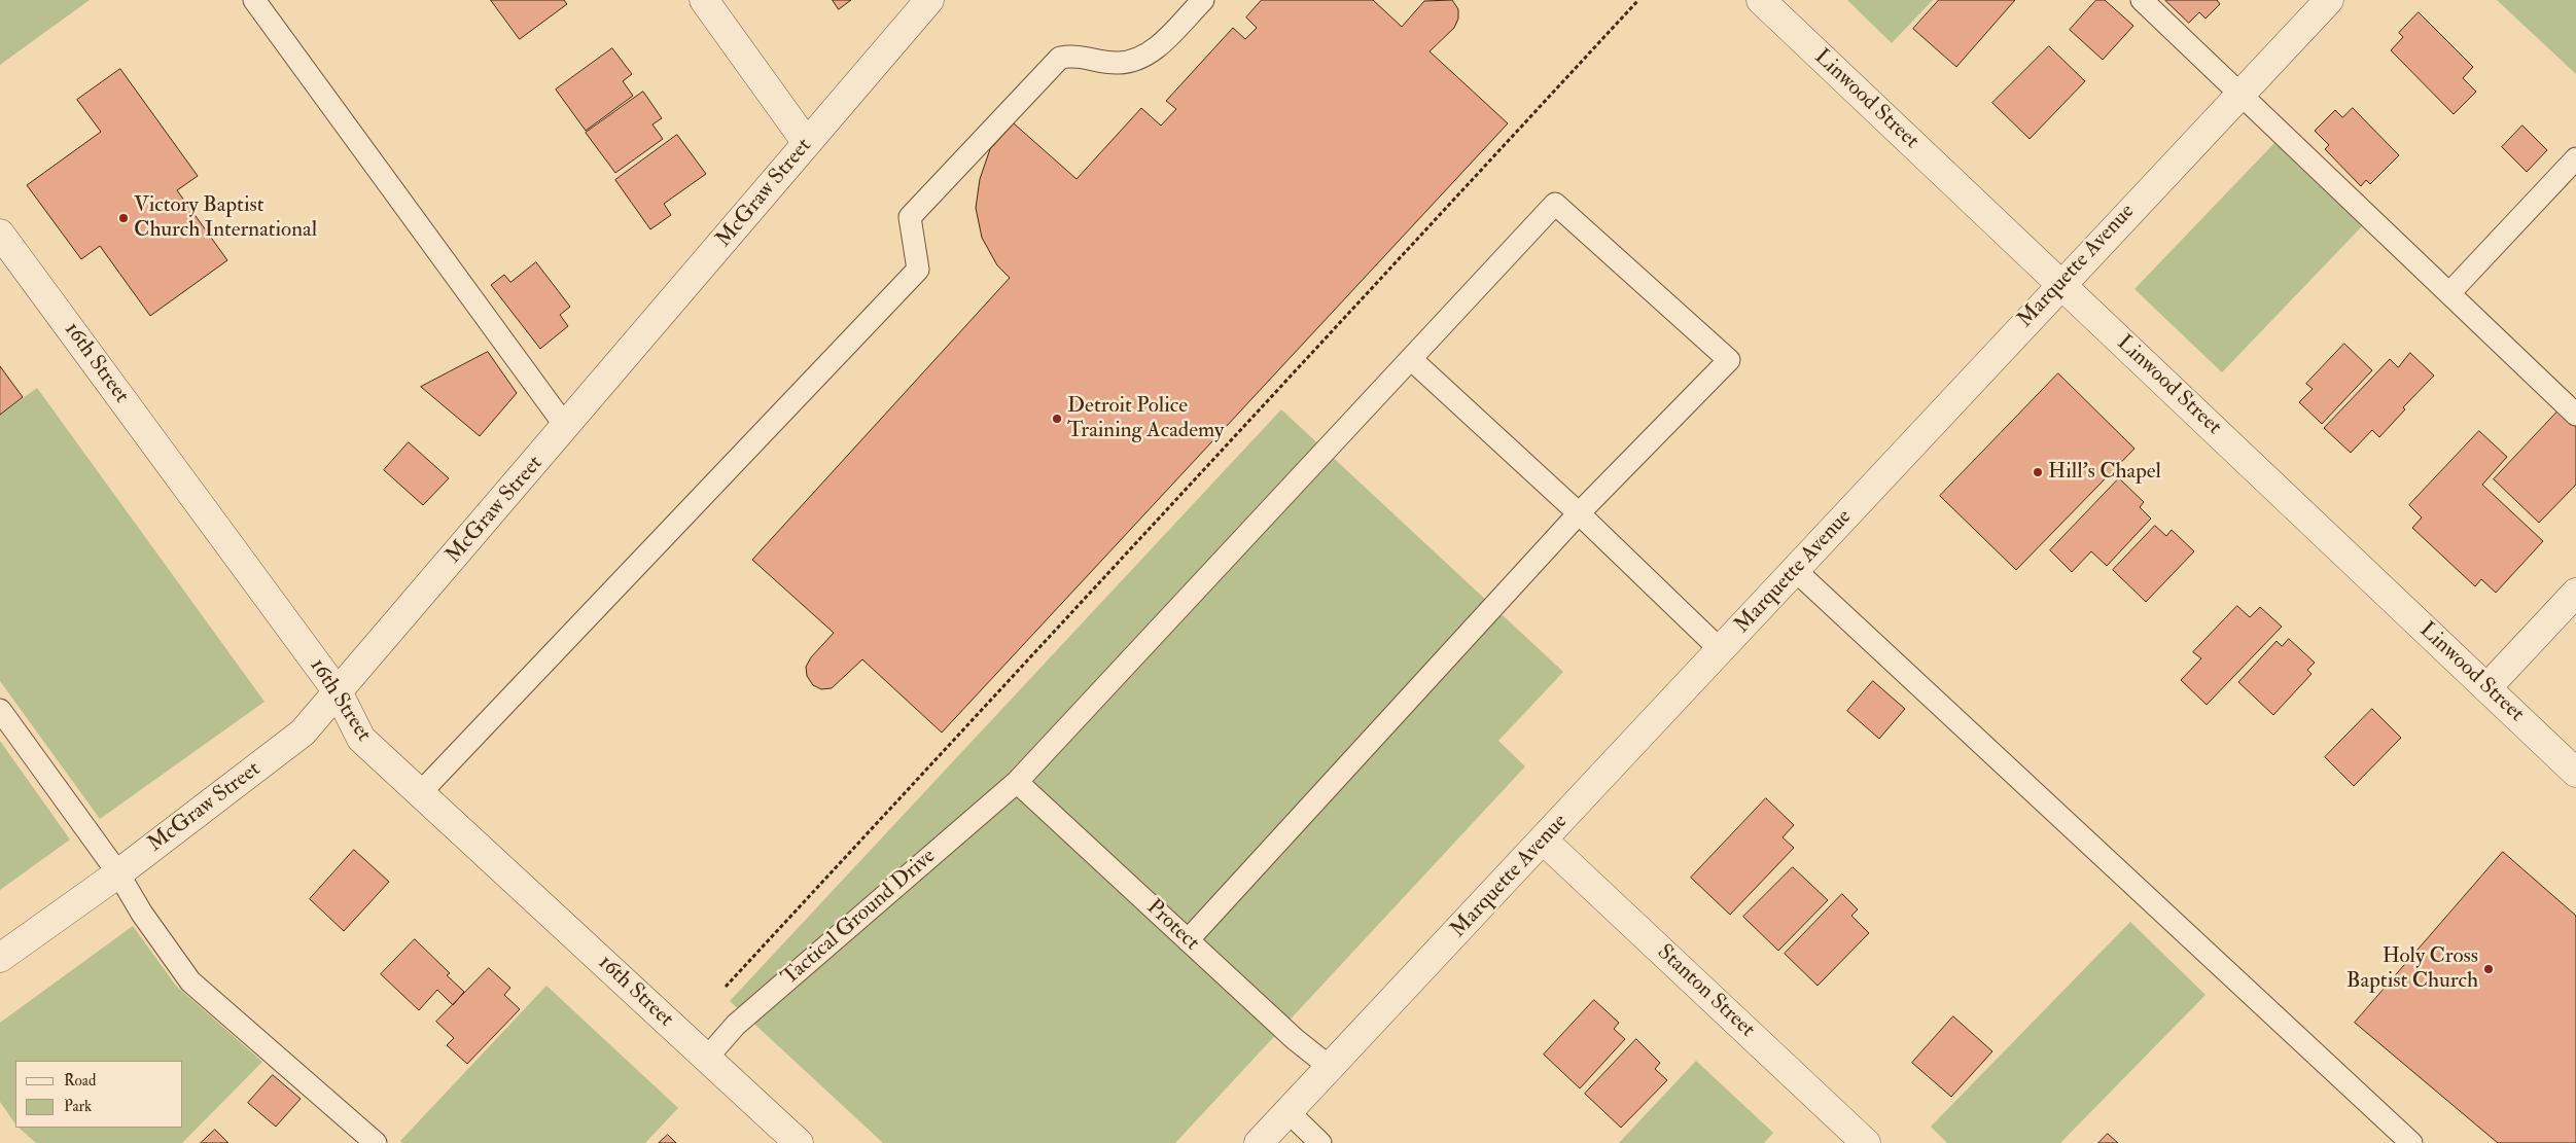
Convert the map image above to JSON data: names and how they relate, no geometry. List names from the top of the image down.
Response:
{
  "streets": {
    "street": [
      "Linwood Street",
      "McGraw Street",
      "Marquette Avenue",
      "16th Street",
      "Stanton Street"
    ],
    "lane": ["Tactical Ground Drive", "Protect"]
  },
  "crossings": [
    ["Linwood Street", "Marquette Avenue"],
    ["McGraw Street", "16th Street"],
    ["Marquette Avenue", "Protect"],
    ["Marquette Avenue", "Stanton Street"],
    ["16th Street", "Tactical Ground Drive"],
    ["Tactical Ground Drive", "Protect"]
  ],
  "places": [
    "Victory Baptist Church International",
    "Detroit Police Training Academy",
    "Hill's Chapel",
    "Holy Cross Baptist Church"
  ],
  "legend": ["Road", "Park"]
}
